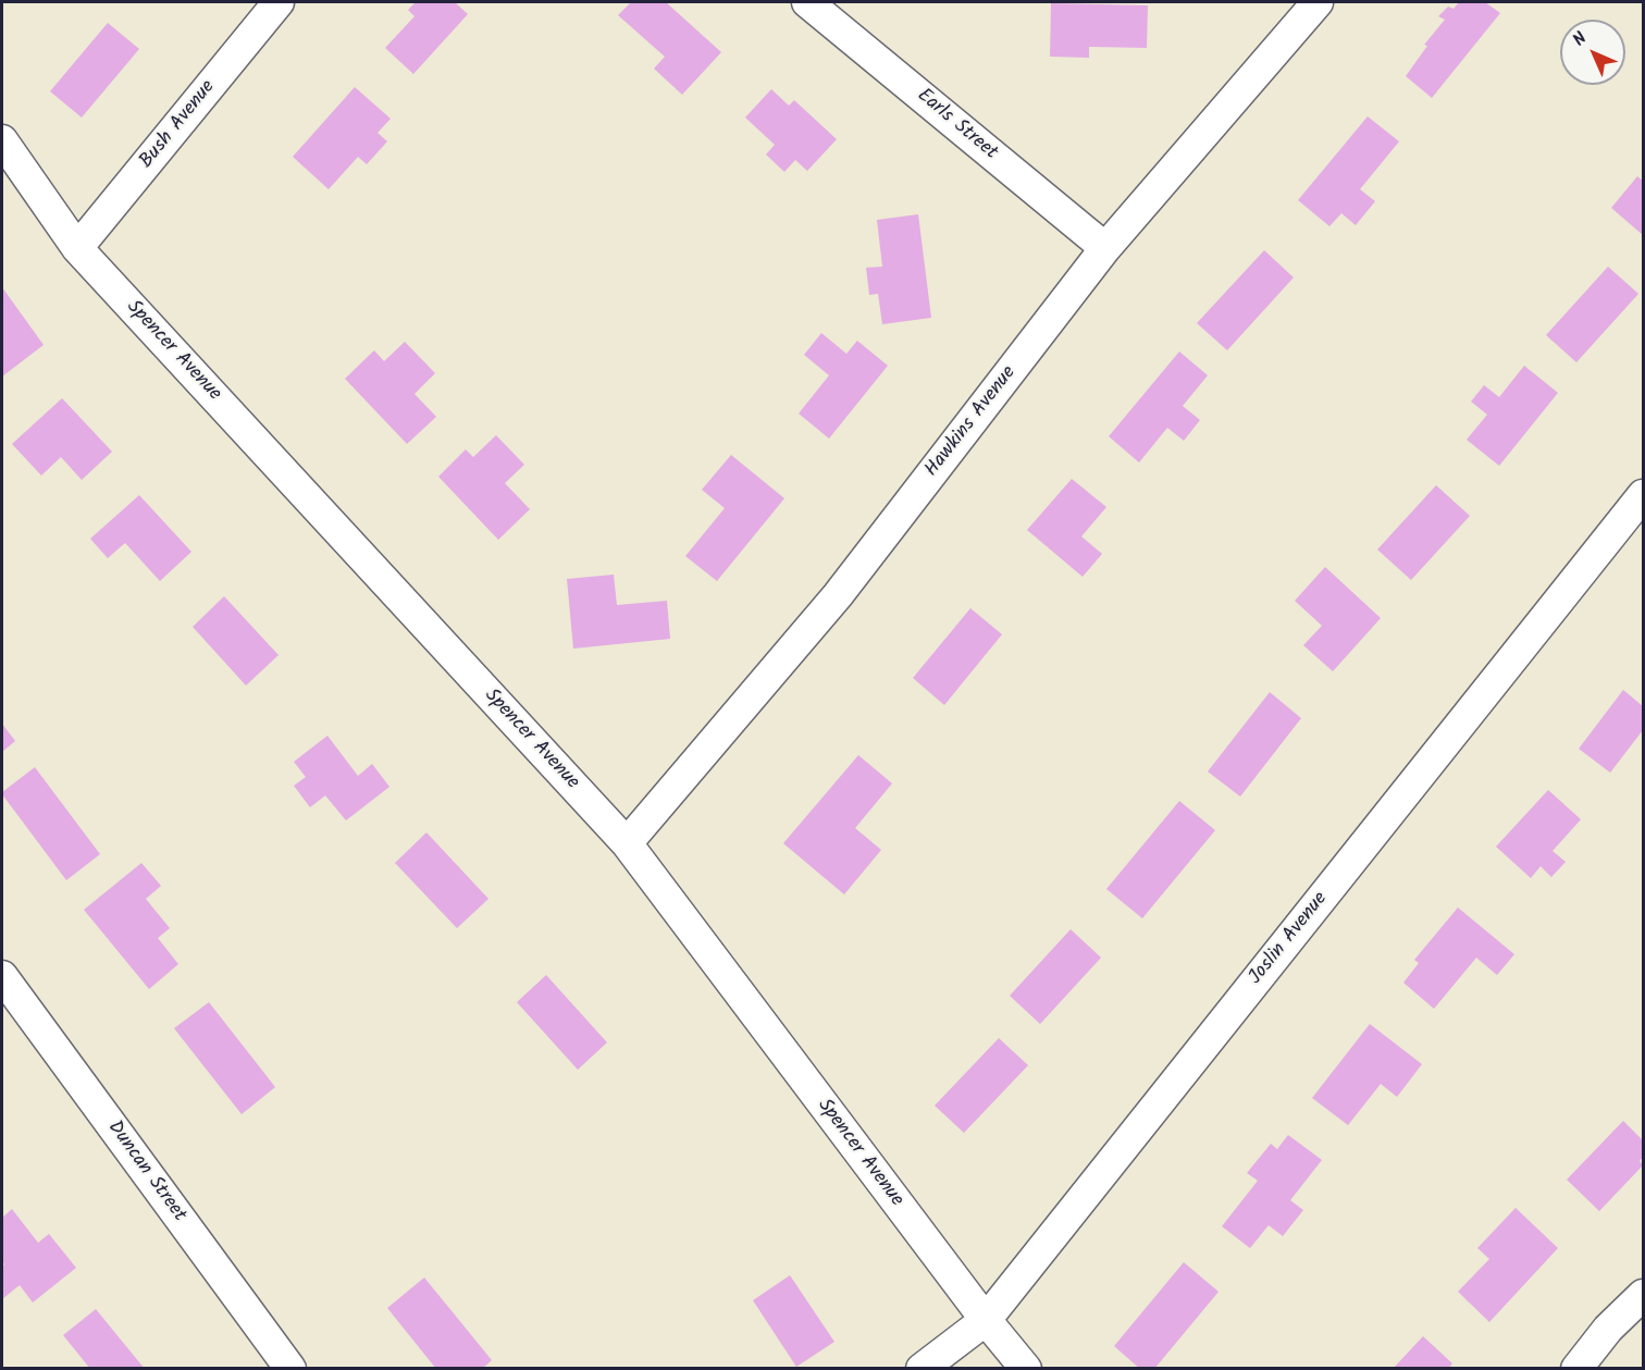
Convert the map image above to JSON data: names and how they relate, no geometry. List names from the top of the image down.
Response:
{
  "streets": {
    "street": [
      "Bush Avenue",
      "Earls Street",
      "Spencer Avenue",
      "Hawkins Avenue",
      "Joslin Avenue",
      "Duncan Street"
    ]
  },
  "crossings": [
    ["Bush Avenue", "Spencer Avenue"],
    ["Earls Street", "Hawkins Avenue"],
    ["Spencer Avenue", "Hawkins Avenue"],
    ["Spencer Avenue", "Joslin Avenue"]
  ],
  "north": "top left"
}
